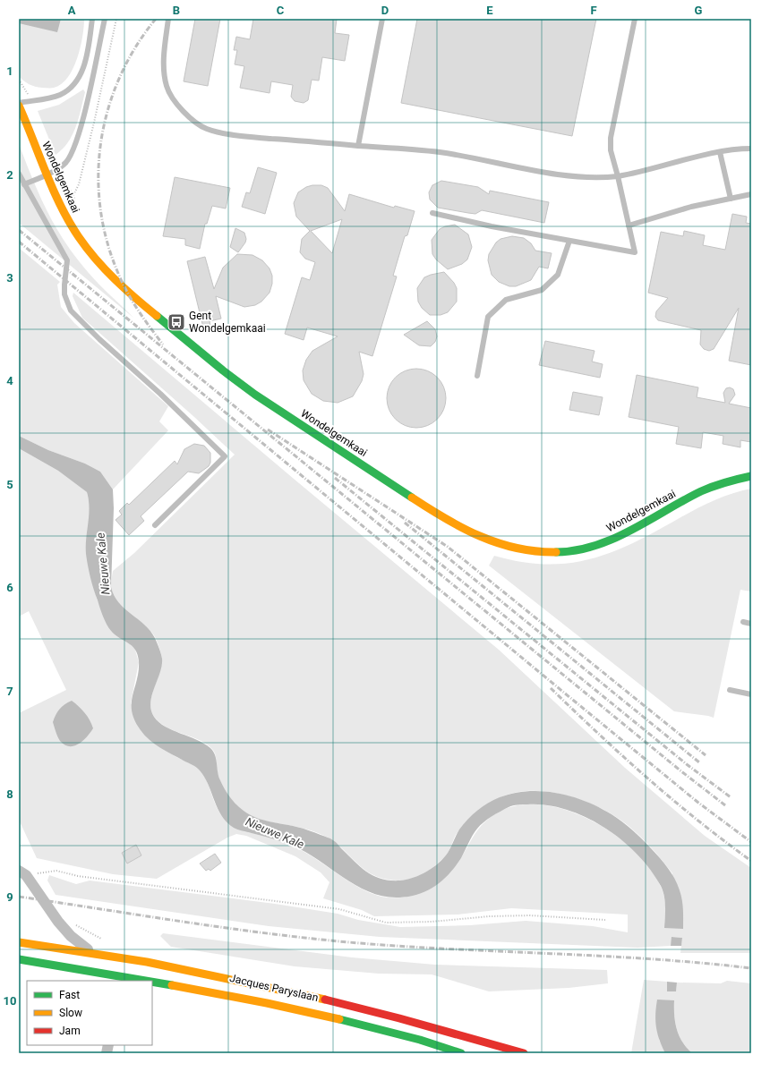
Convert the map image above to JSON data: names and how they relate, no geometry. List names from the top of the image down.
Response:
{
  "streets": {
    "main road": ["Wondelgemkaai", "Jacques Paryslaan"]
  },
  "water": ["Nieuwe Kale"],
  "places": {
    "bus stop": ["Gent Wondelgemkaai"]
  },
  "legend": ["Fast", "Slow", "Jam"],
  "grid": {
    "columns": [
      "A",
      "B",
      "C",
      "D",
      "E",
      "F",
      "G"
    ],
    "rows": [
      "1",
      "2",
      "3",
      "4",
      "5",
      "6",
      "7",
      "8",
      "9",
      "10"
    ]
  }
}
